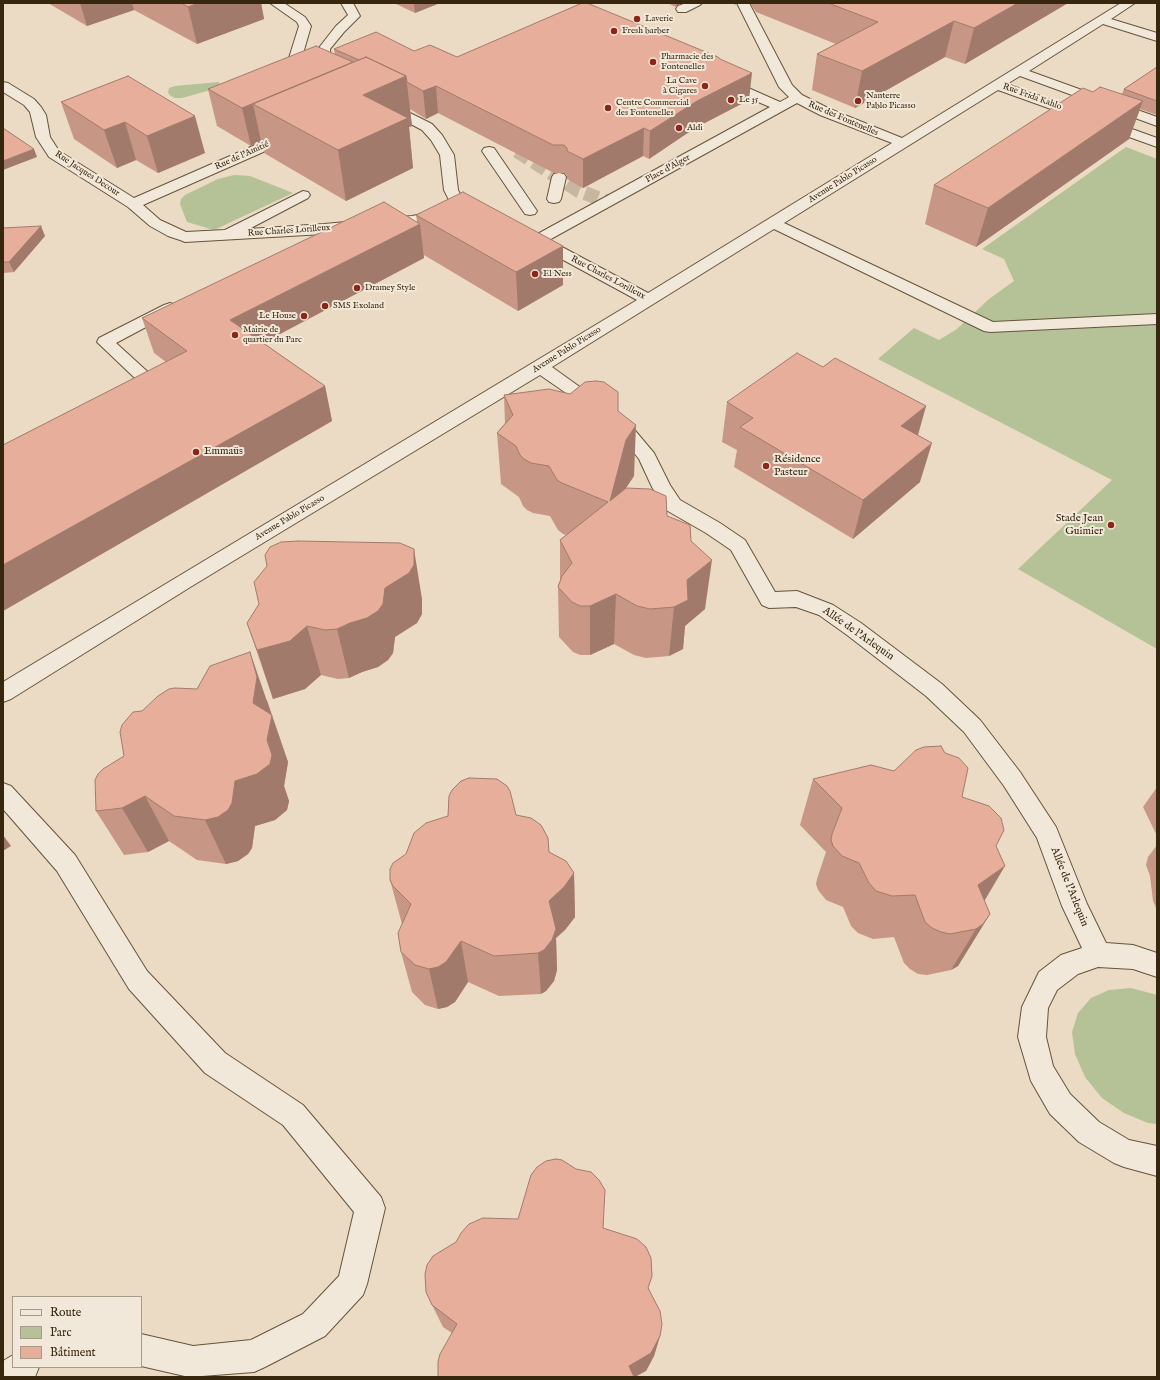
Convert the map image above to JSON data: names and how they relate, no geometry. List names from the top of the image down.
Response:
{
  "streets": {
    "street": [
      "Rue Frida Kahlo",
      "Rue des Fontenelles",
      "Rue de l'Amitié",
      "Place d'Alger",
      "Rue Jacques Decour",
      "Avenue Pablo Picasso",
      "Rue Charles Lorilleux",
      "Allée de l'Arlequin"
    ]
  },
  "crossings": [
    ["Rue Frida Kahlo", "Avenue Pablo Picasso"],
    ["Rue des Fontenelles", "Place d'Alger"],
    ["Rue des Fontenelles", "Avenue Pablo Picasso"],
    ["Rue de l'Amitié", "Rue Jacques Decour"],
    ["Rue de l'Amitié", "Rue Charles Lorilleux"],
    ["Place d'Alger", "Rue Charles Lorilleux"],
    ["Rue Jacques Decour", "Rue Charles Lorilleux"],
    ["Avenue Pablo Picasso", "Rue Charles Lorilleux"],
    ["Avenue Pablo Picasso", "Allée de l'Arlequin"]
  ],
  "places": [
    "Laverie",
    "Fresh barber",
    "Pharmacie des Fontenelles",
    "La Cave à Cigares",
    "Le 35",
    "Nanterre Pablo Picasso",
    "Centre Commercial des Fontenelles",
    "Aldi",
    "El Ness",
    "Dramey Style",
    "SMS Exoland",
    "Le House",
    "Mairie de quartier du Parc",
    "Emmaüs",
    "Résidence Pasteur",
    "Stade Jean Guimier"
  ],
  "legend": ["Route", "Parc", "Bâtiment"]
}
